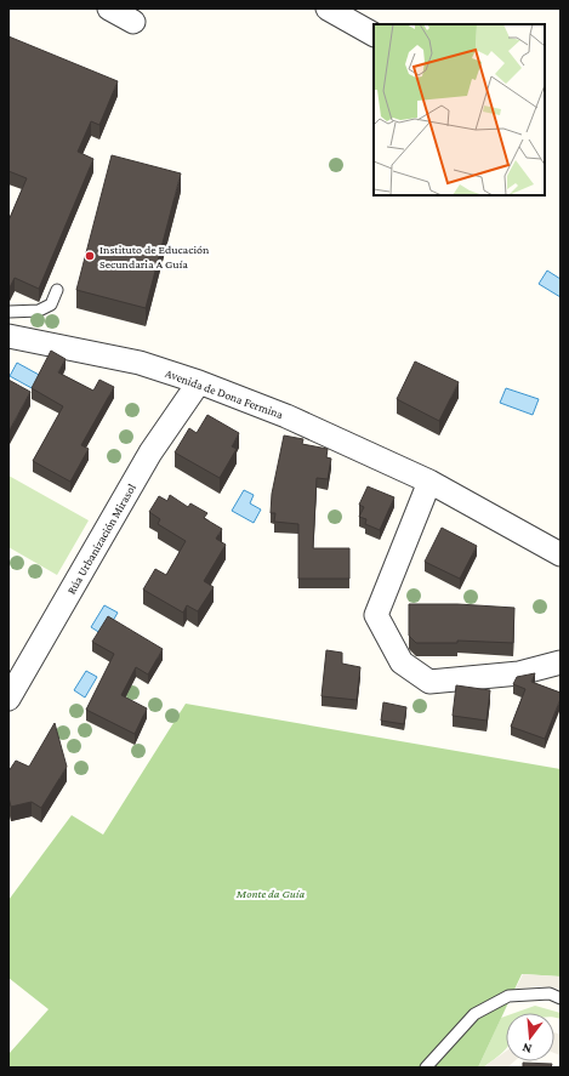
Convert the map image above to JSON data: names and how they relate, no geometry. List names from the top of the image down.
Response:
{
  "streets": {
    "street": ["Avenida de Dona Fermina", "Rúa Urbanización Mirasol"]
  },
  "crossings": [
    ["Avenida de Dona Fermina", "Rúa Urbanización Mirasol"]
  ],
  "parks": ["Monte da Guía"],
  "places": ["Instituto de Educación Secundaria A Guía"],
  "north": "bottom"
}
